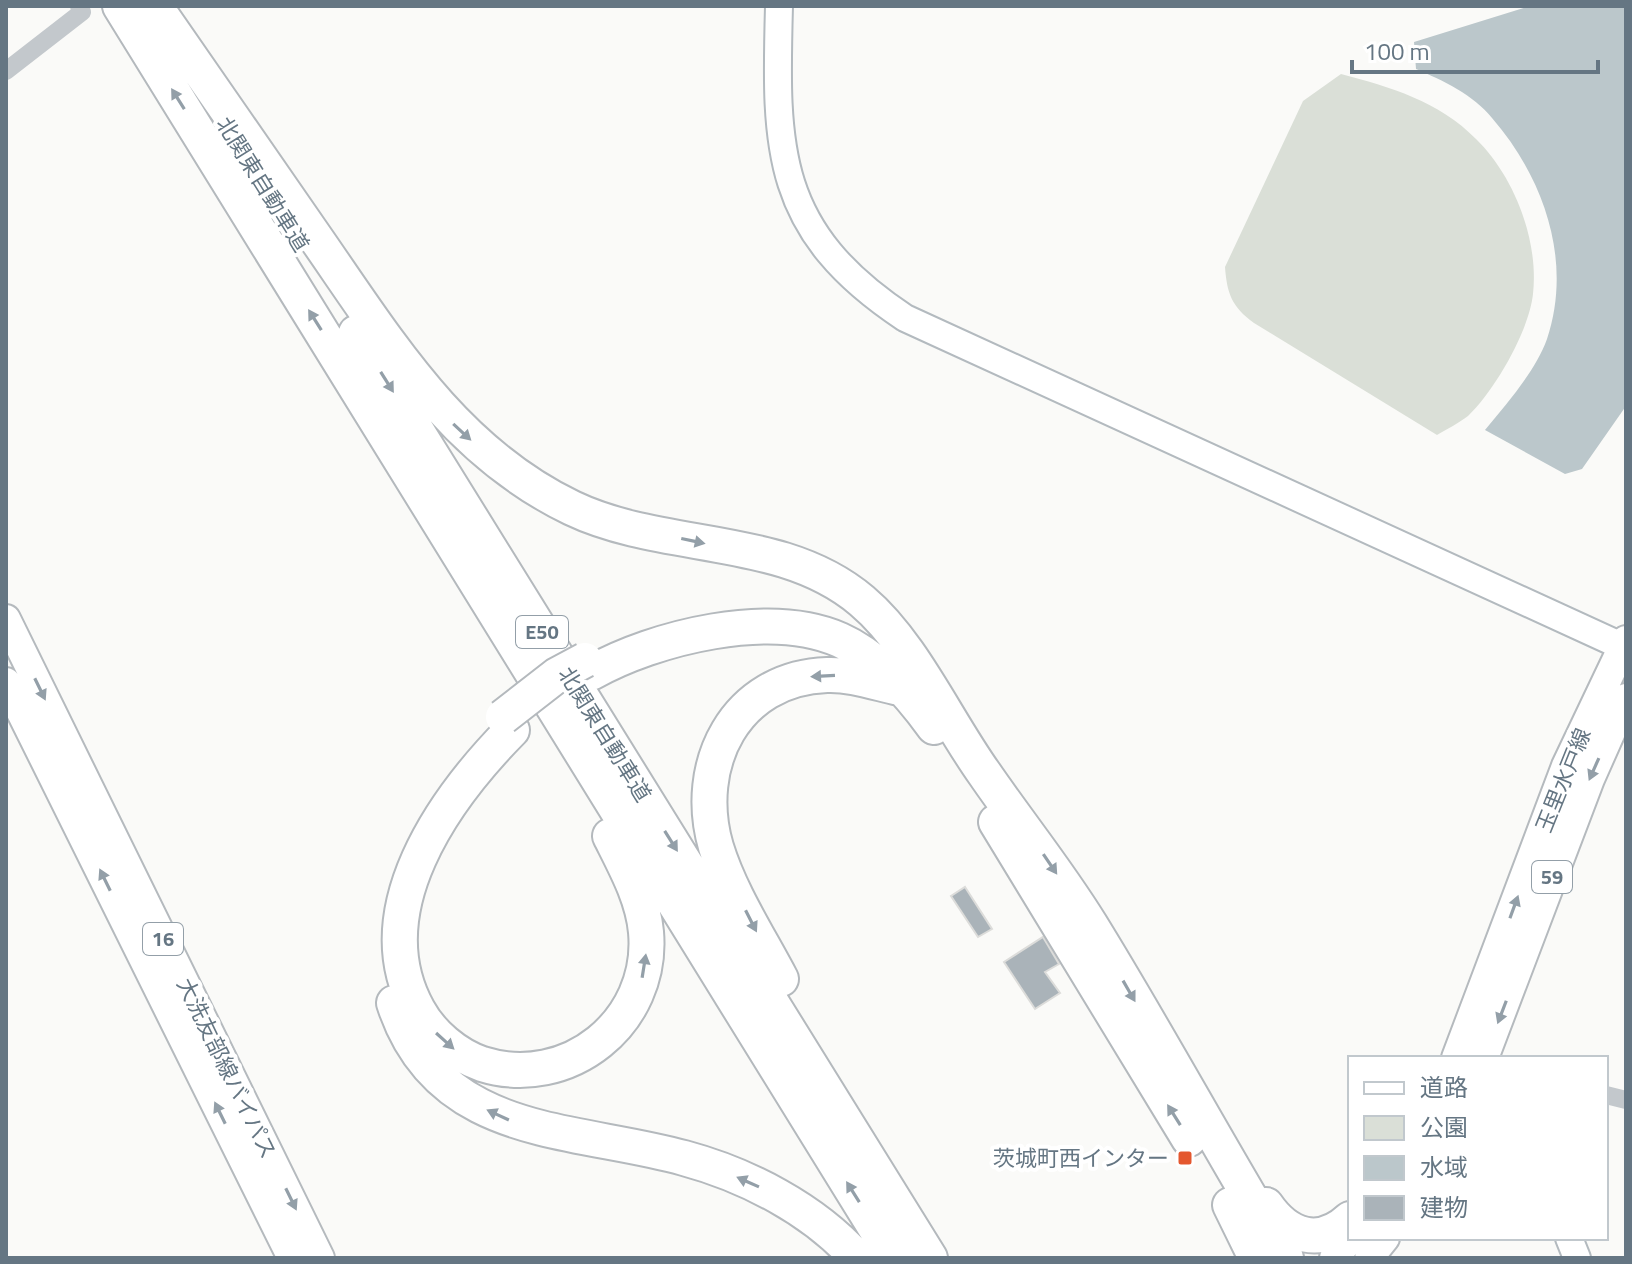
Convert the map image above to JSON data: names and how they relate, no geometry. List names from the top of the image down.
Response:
{
  "streets": {
    "highway": ["北関東自動車道", "E50"],
    "main road": [
      "玉里水戸線",
      "59",
      "16",
      "大洗友部線バイパス"
    ]
  },
  "places": {
    "transit": ["茨城町西インター"]
  },
  "legend": [
    "道路",
    "公園",
    "水域",
    "建物"
  ],
  "scale_bar": "100 m"
}
